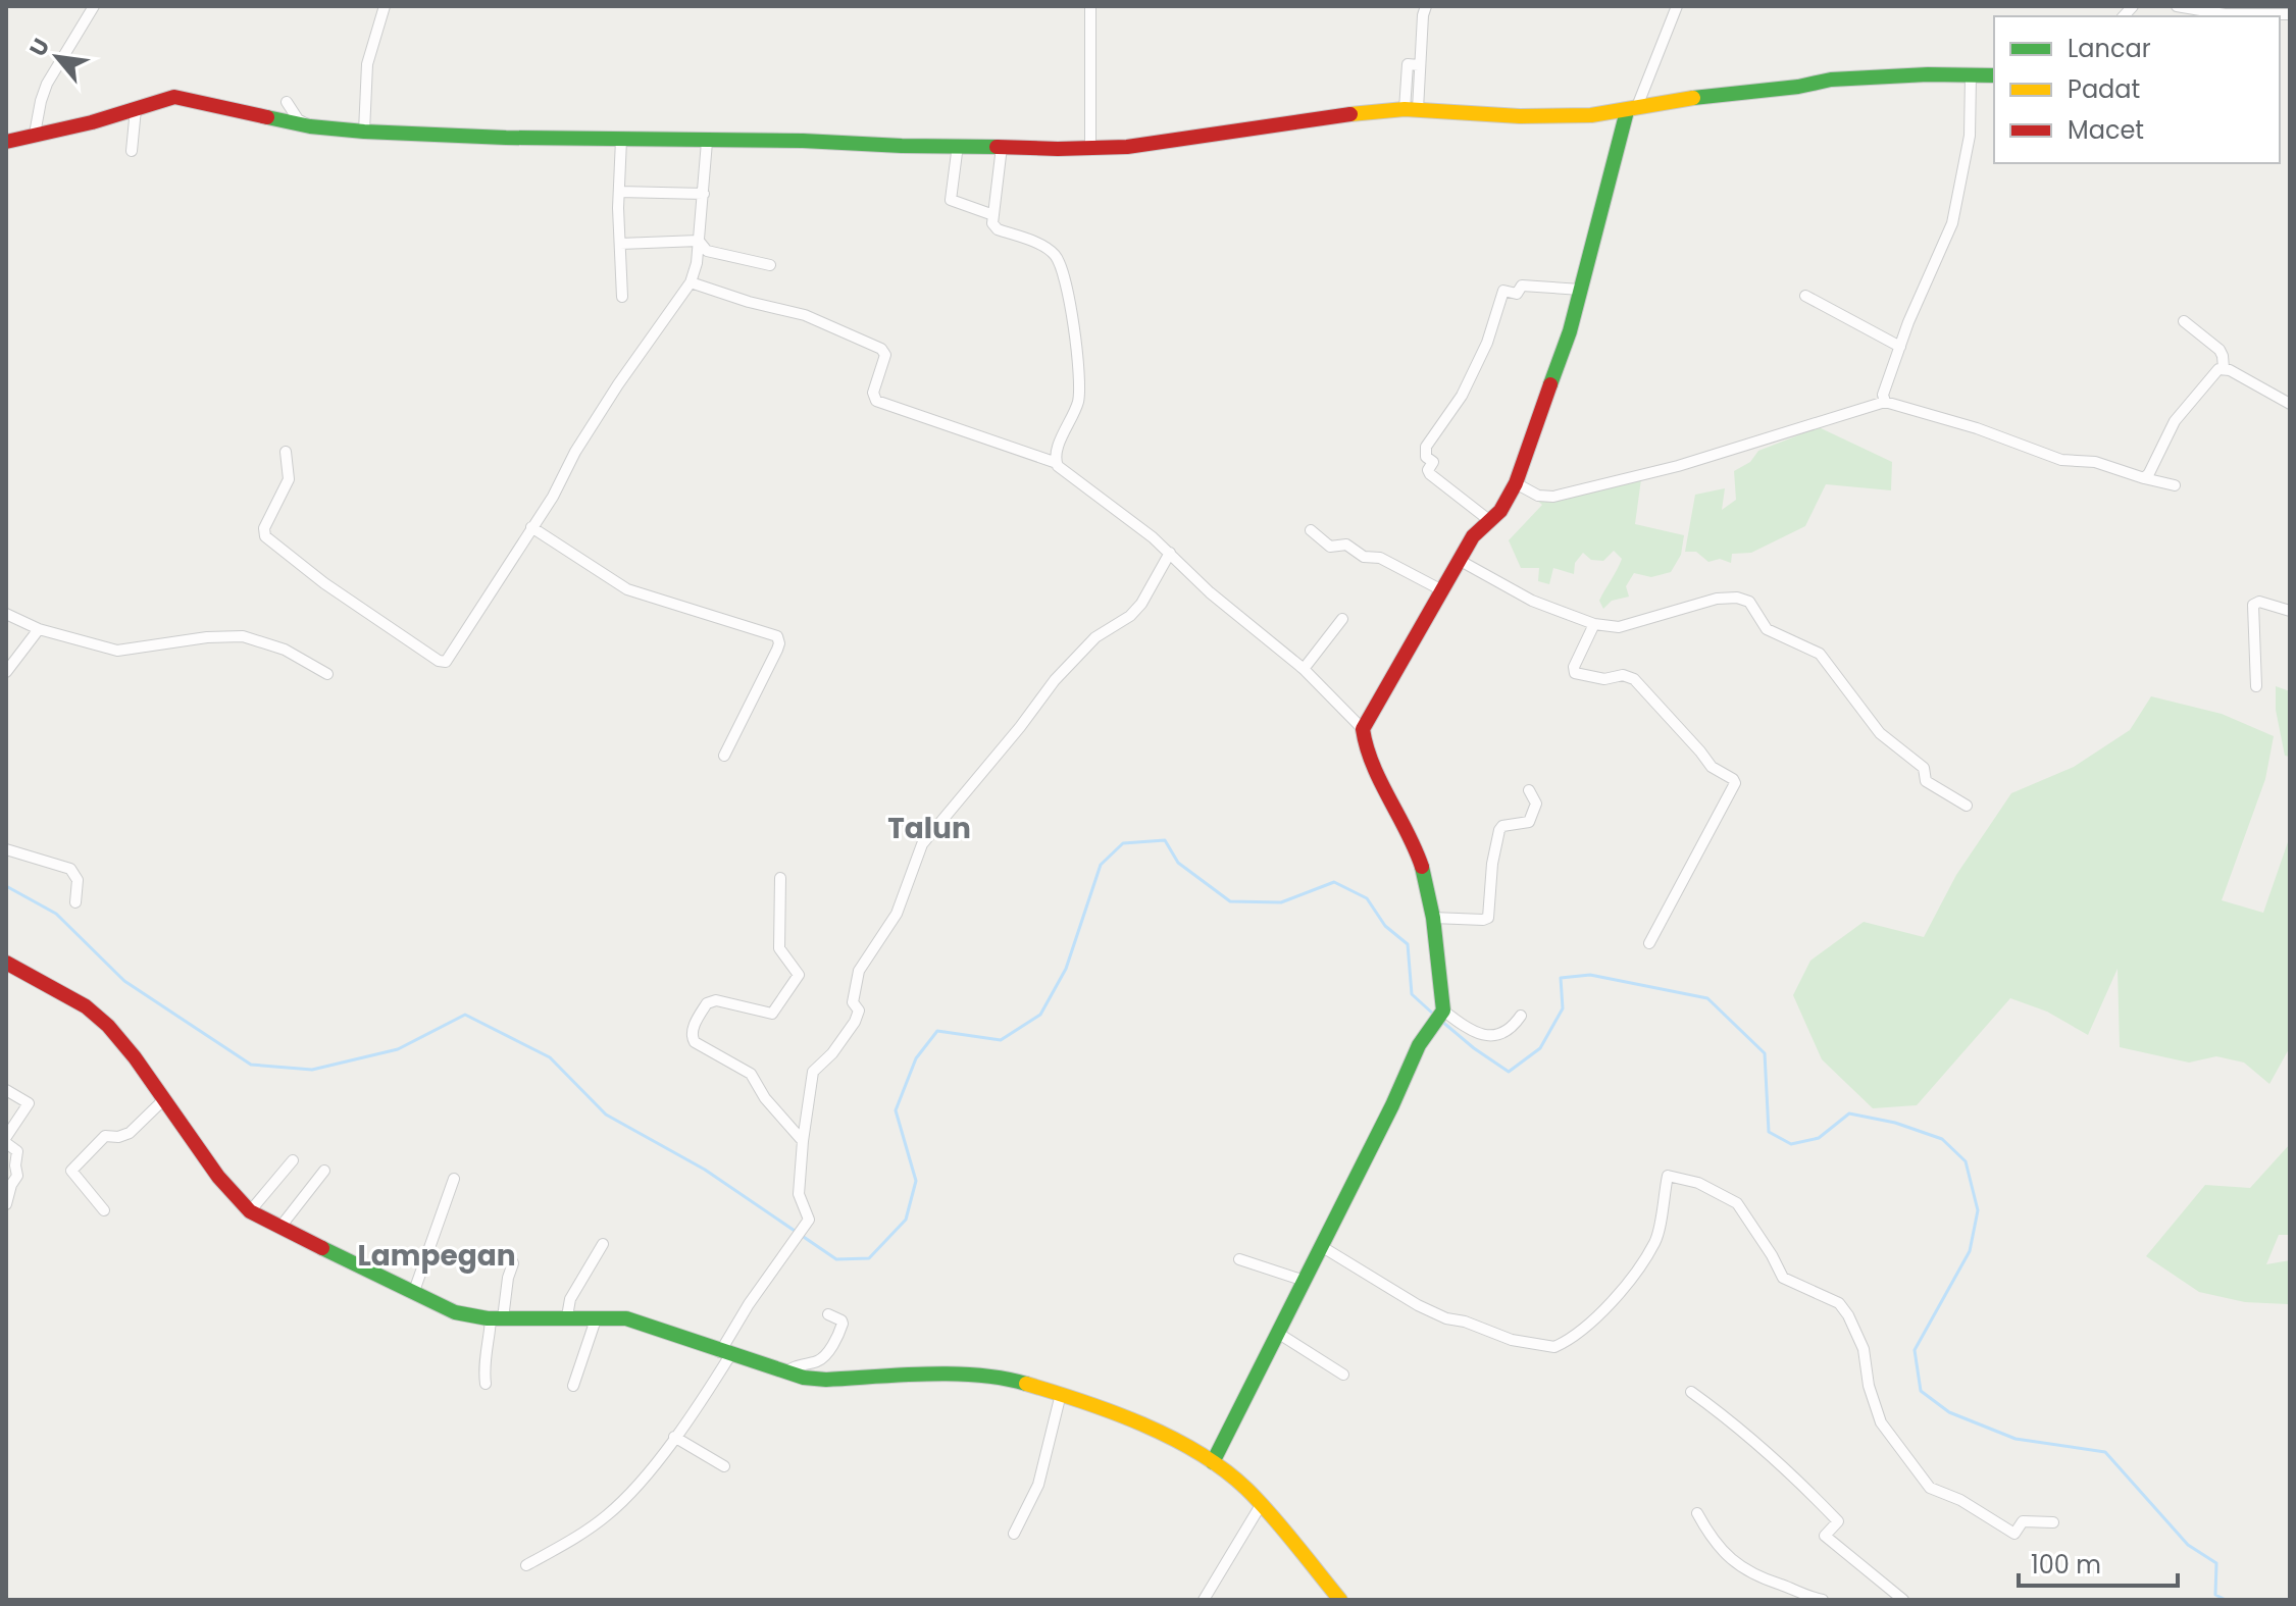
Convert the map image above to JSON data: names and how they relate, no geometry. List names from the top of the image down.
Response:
{
  "districts": ["Talun", "Lampegan"],
  "legend": ["Lancar", "Padat", "Macet"],
  "scale_bar": "100 m",
  "north": "top left"
}
